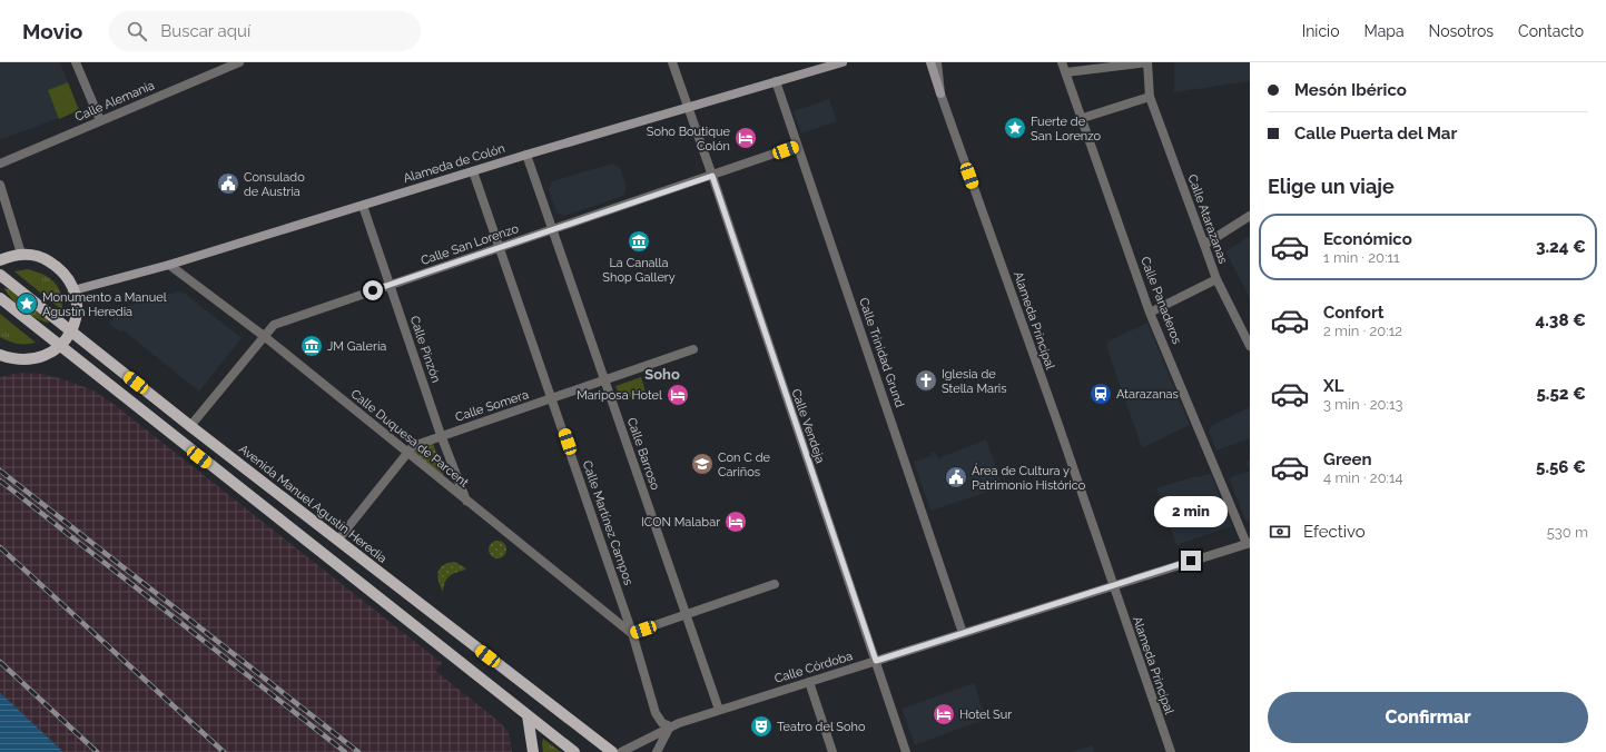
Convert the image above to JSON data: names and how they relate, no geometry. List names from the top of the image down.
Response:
{
  "streets": {
    "main road": ["Alameda de Colón", "Avenida Manuel Agustín Heredia"],
    "street": [
      "Calle Alemania",
      "Calle Atarazanas",
      "Calle San Lorenzo",
      "Calle Panaderos",
      "Alameda Principal",
      "Calle Pinzón",
      "Calle Trinidad Grund",
      "Calle Somera",
      "Calle Vendeja",
      "Calle Duquesa de Parcent",
      "Calle Barroso",
      "Calle Martínez Campos",
      "Calle Córdoba"
    ]
  },
  "crossings": [
    ["Alameda de Colón", "Calle Pinzón"],
    ["Alameda de Colón", "Calle Trinidad Grund"],
    ["Alameda de Colón", "Calle Vendeja"],
    ["Alameda de Colón", "Calle Duquesa de Parcent"],
    ["Alameda de Colón", "Calle Barroso"],
    ["Alameda de Colón", "Calle Martínez Campos"],
    ["Calle San Lorenzo", "Calle Pinzón"],
    ["Calle San Lorenzo", "Calle Trinidad Grund"],
    ["Calle San Lorenzo", "Calle Vendeja"],
    ["Calle San Lorenzo", "Calle Duquesa de Parcent"],
    ["Calle San Lorenzo", "Calle Barroso"],
    ["Calle San Lorenzo", "Avenida Manuel Agustín Heredia"],
    ["Calle San Lorenzo", "Calle Martínez Campos"],
    ["Alameda Principal", "Calle Córdoba"],
    ["Calle Pinzón", "Calle Somera"],
    ["Calle Pinzón", "Calle Duquesa de Parcent"],
    ["Calle Trinidad Grund", "Calle Córdoba"],
    ["Calle Somera", "Calle Duquesa de Parcent"],
    ["Calle Somera", "Calle Barroso"],
    ["Calle Somera", "Avenida Manuel Agustín Heredia"],
    ["Calle Somera", "Calle Martínez Campos"],
    ["Calle Vendeja", "Calle Córdoba"],
    ["Calle Duquesa de Parcent", "Calle Martínez Campos"],
    ["Calle Barroso", "Calle Córdoba"],
    ["Calle Martínez Campos", "Calle Córdoba"]
  ],
  "districts": ["Soho"],
  "places": {
    "place": ["Fuerte de San Lorenzo", "Monumento a Manuel Agustín Heredia"],
    "hotel": [
      "Soho Boutique Colón",
      "Mariposa Hotel",
      "ICON Malabar",
      "Hotel Sur"
    ],
    "public building": ["Consulado de Austria", "Área de Cultura y Patrimonio Histórico"],
    "museum": ["La Canalla Shop Gallery", "JM Galería"],
    "church": ["Iglesia de Stella Maris"],
    "station": ["Atarazanas"],
    "school or university": ["Con C de Cariños"],
    "theatre": ["Teatro del Soho"]
  },
  "page": {
    "header": "Movio",
    "search": "Buscar aquí",
    "nav": [
      "Inicio",
      "Mapa",
      "Nosotros",
      "Contacto"
    ],
    "banner": ["Mesón Ibérico", "Calle Puerta del Mar"],
    "heading": "Elige un viaje",
    "list": [
      {
        "name": "Económico",
        "note": "1 min · 20:11",
        "value": "3.24 €"
      },
      {
        "name": "Confort",
        "note": "2 min · 20:12",
        "value": "4.38 €"
      },
      {
        "name": "XL",
        "note": "3 min · 20:13",
        "value": "5.52 €"
      },
      {
        "name": "Green",
        "note": "4 min · 20:14",
        "value": "5.56 €"
      }
    ],
    "bubble": "2 min",
    "pay": ["Efectivo", "530 m"],
    "buttons": "Confirmar"
  }
}
